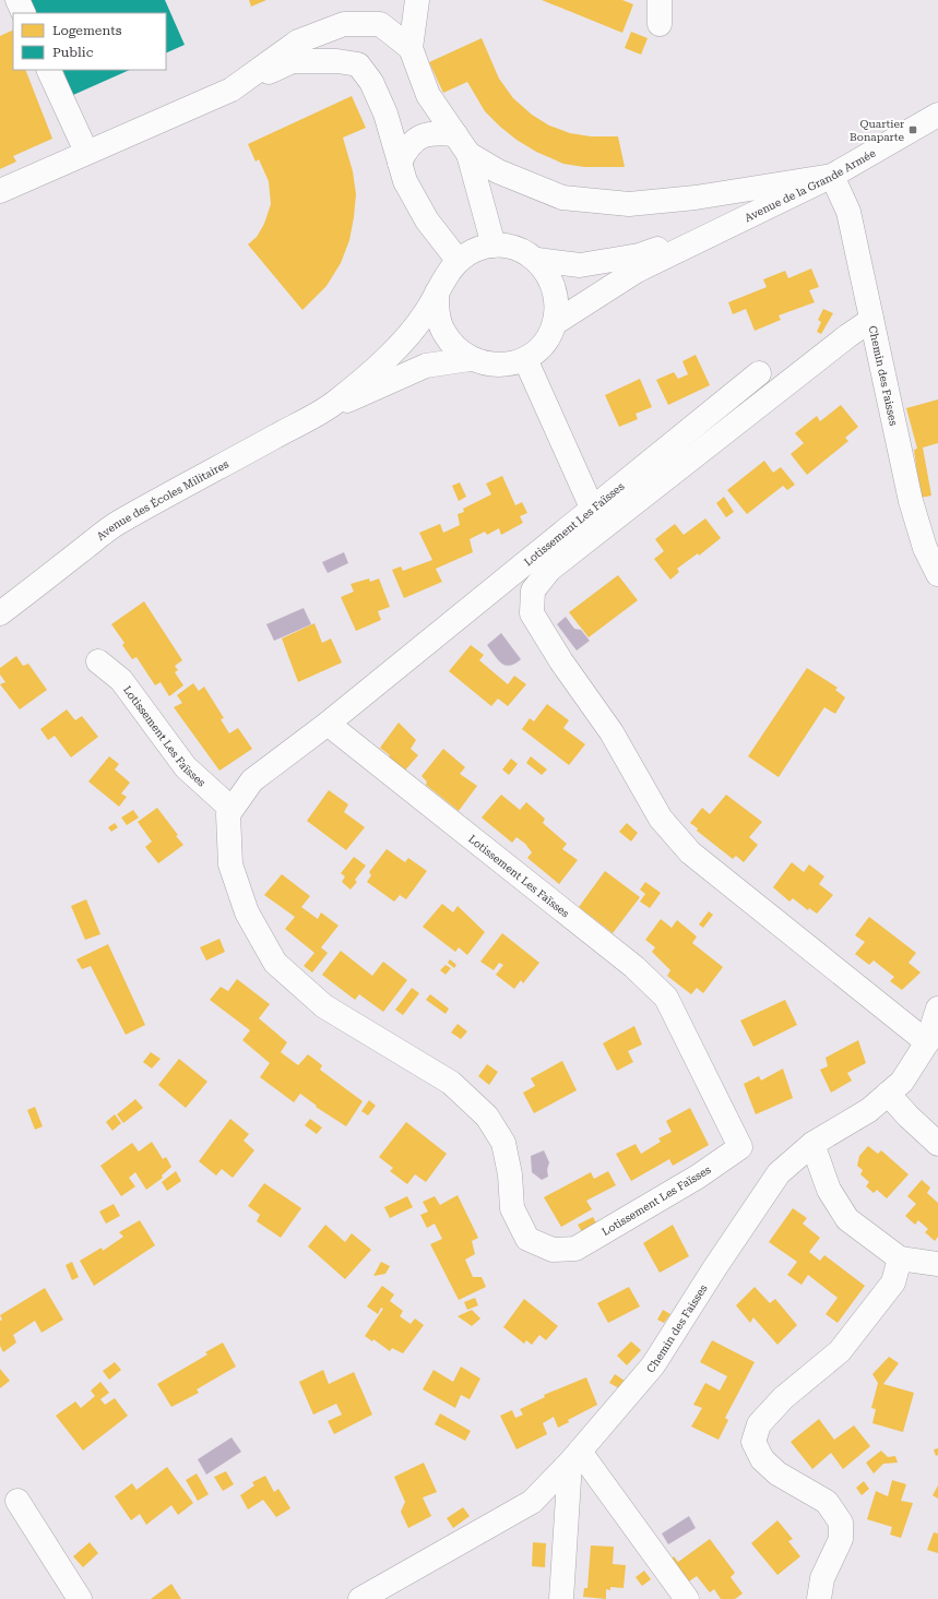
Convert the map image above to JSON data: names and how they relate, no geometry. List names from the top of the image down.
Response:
{
  "streets": {
    "street": [
      "Avenue de la Grande Armée",
      "Chemin des Faisses",
      "Avenue des Écoles Militaires",
      "Lotissement Les Faïsses"
    ]
  },
  "crossings": [
    ["Avenue de la Grande Armée", "Chemin des Faisses"],
    ["Avenue de la Grande Armée", "Avenue des Écoles Militaires"]
  ],
  "places": {
    "transit": ["Quartier Bonaparte"]
  },
  "legend": ["Logements", "Public"]
}
